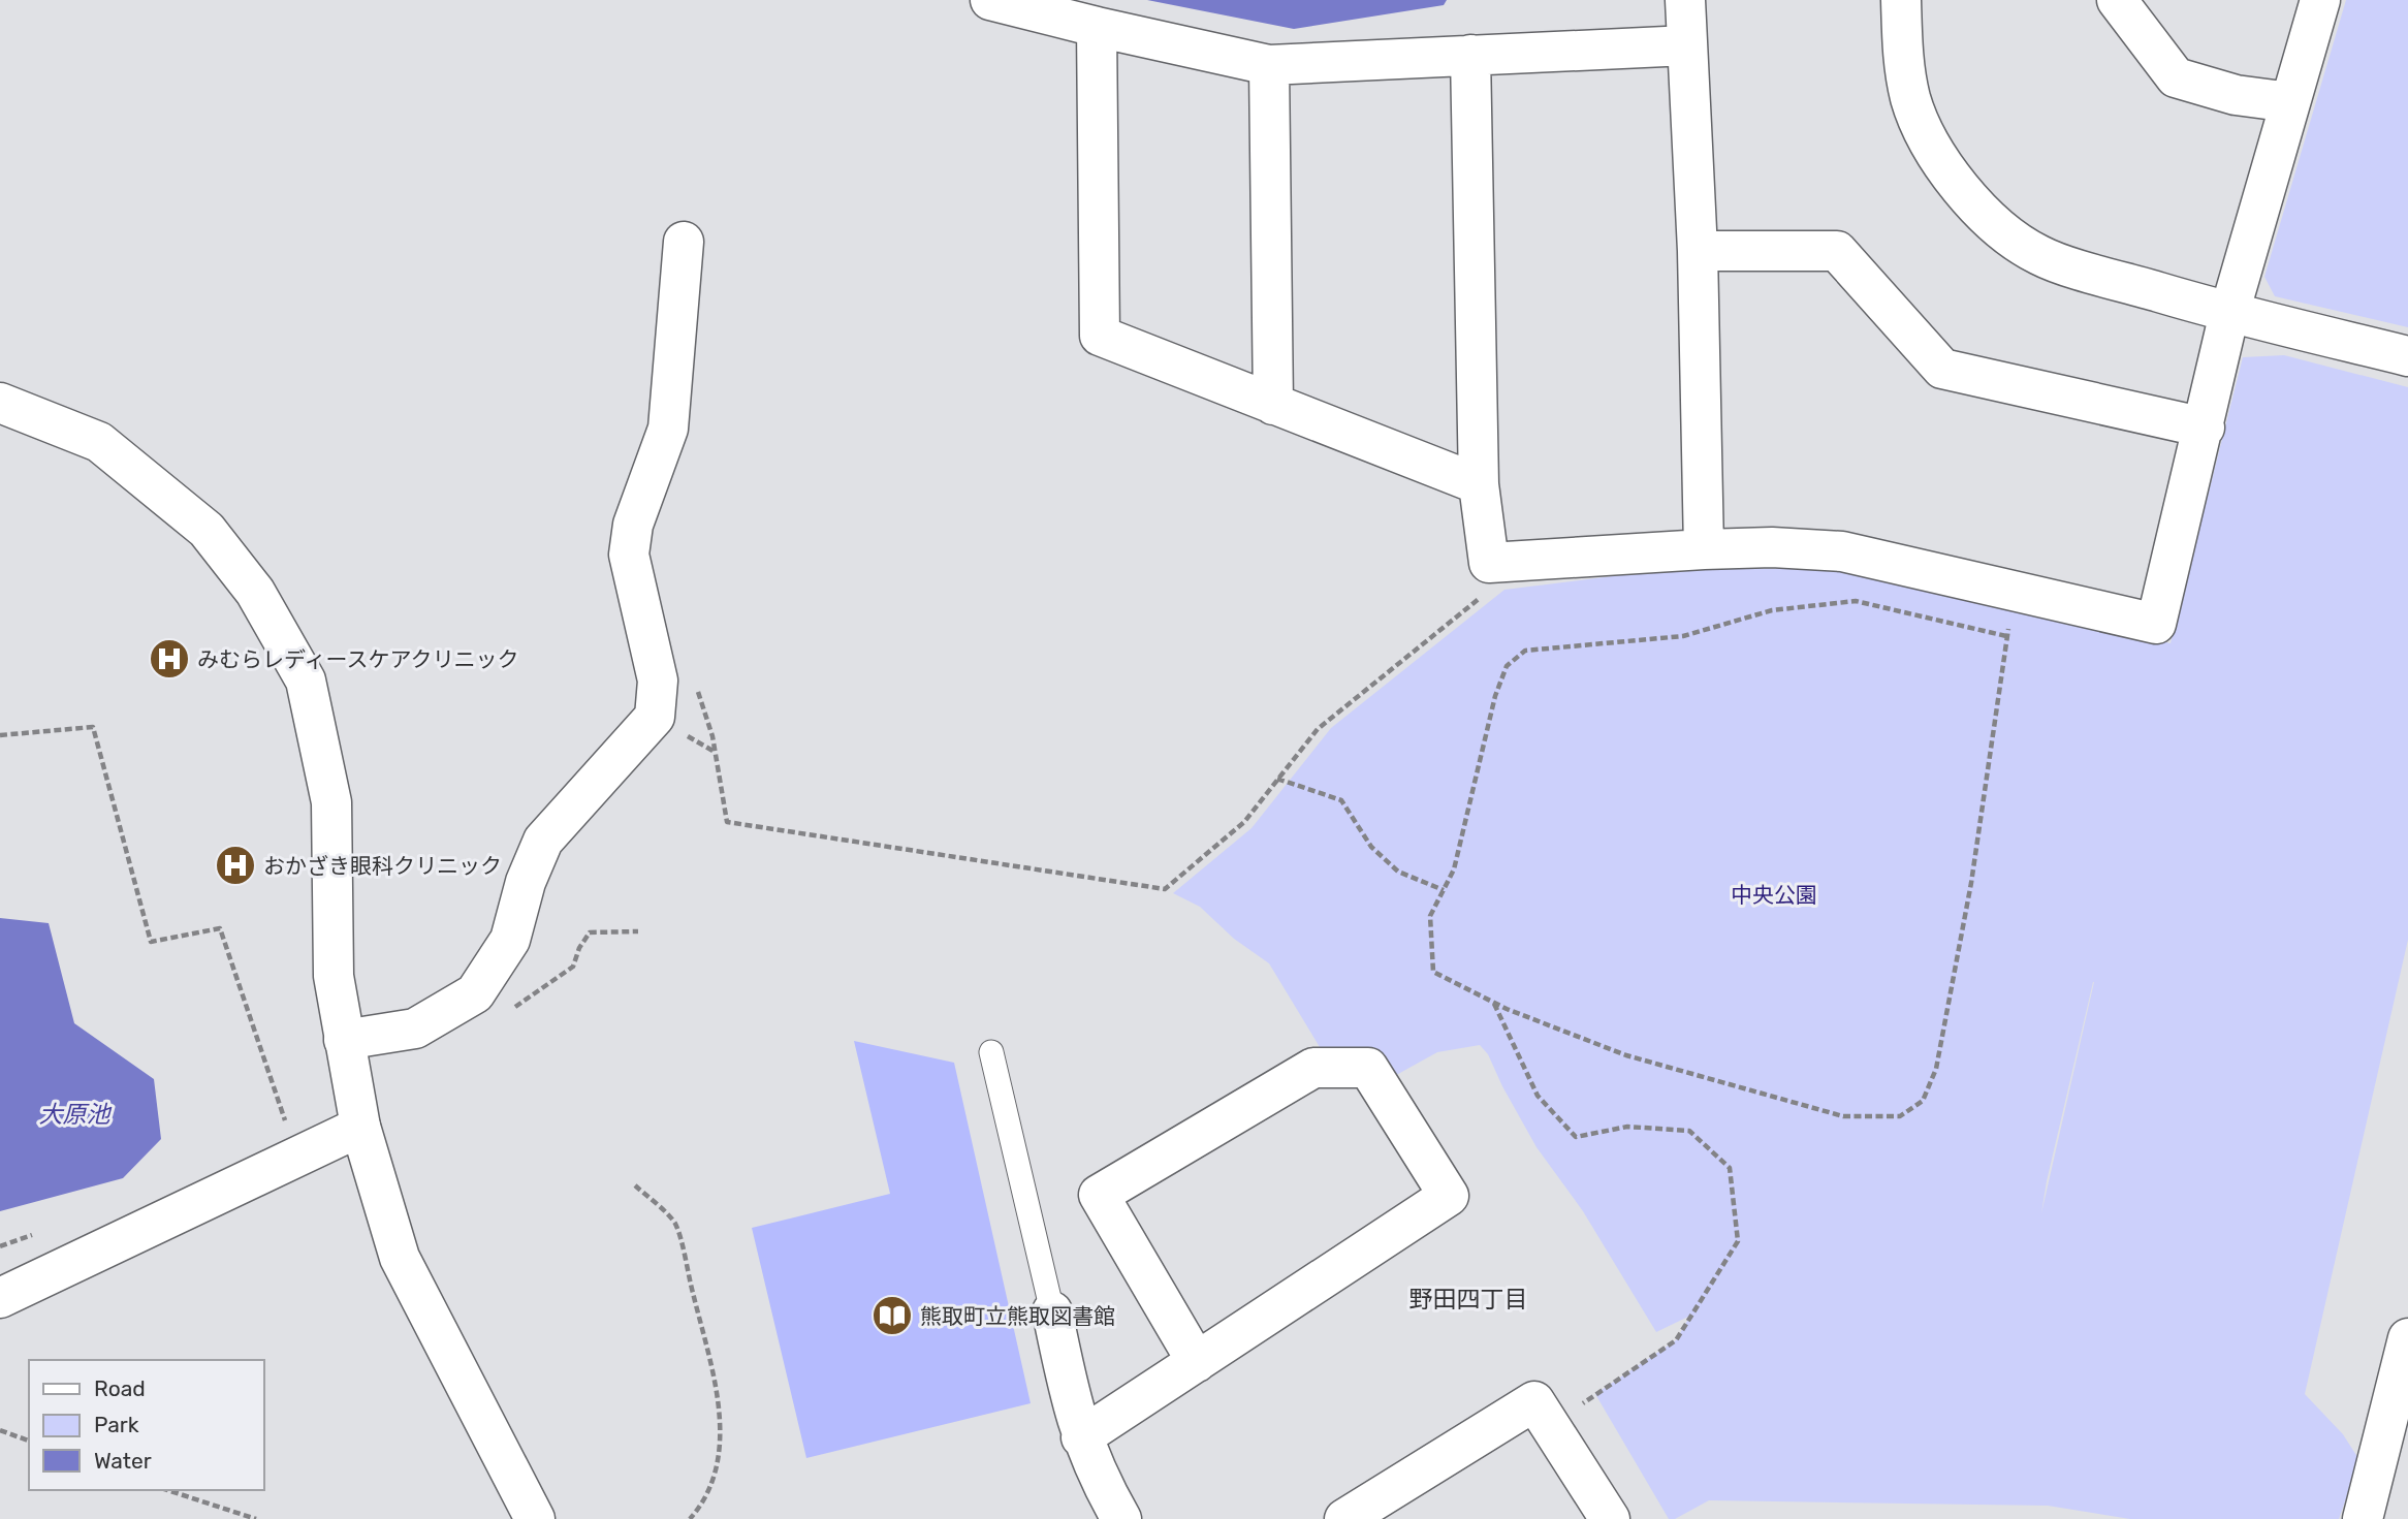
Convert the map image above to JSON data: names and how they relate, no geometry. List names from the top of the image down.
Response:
{
  "districts": ["野田四丁目"],
  "water": ["大原池"],
  "parks": ["中央公園"],
  "places": {
    "hospital": ["みむらレディースケアクリニック", "おかざき眼科クリニック"],
    "library": ["熊取町立熊取図書館"]
  },
  "legend": ["Road", "Park", "Water"]
}
